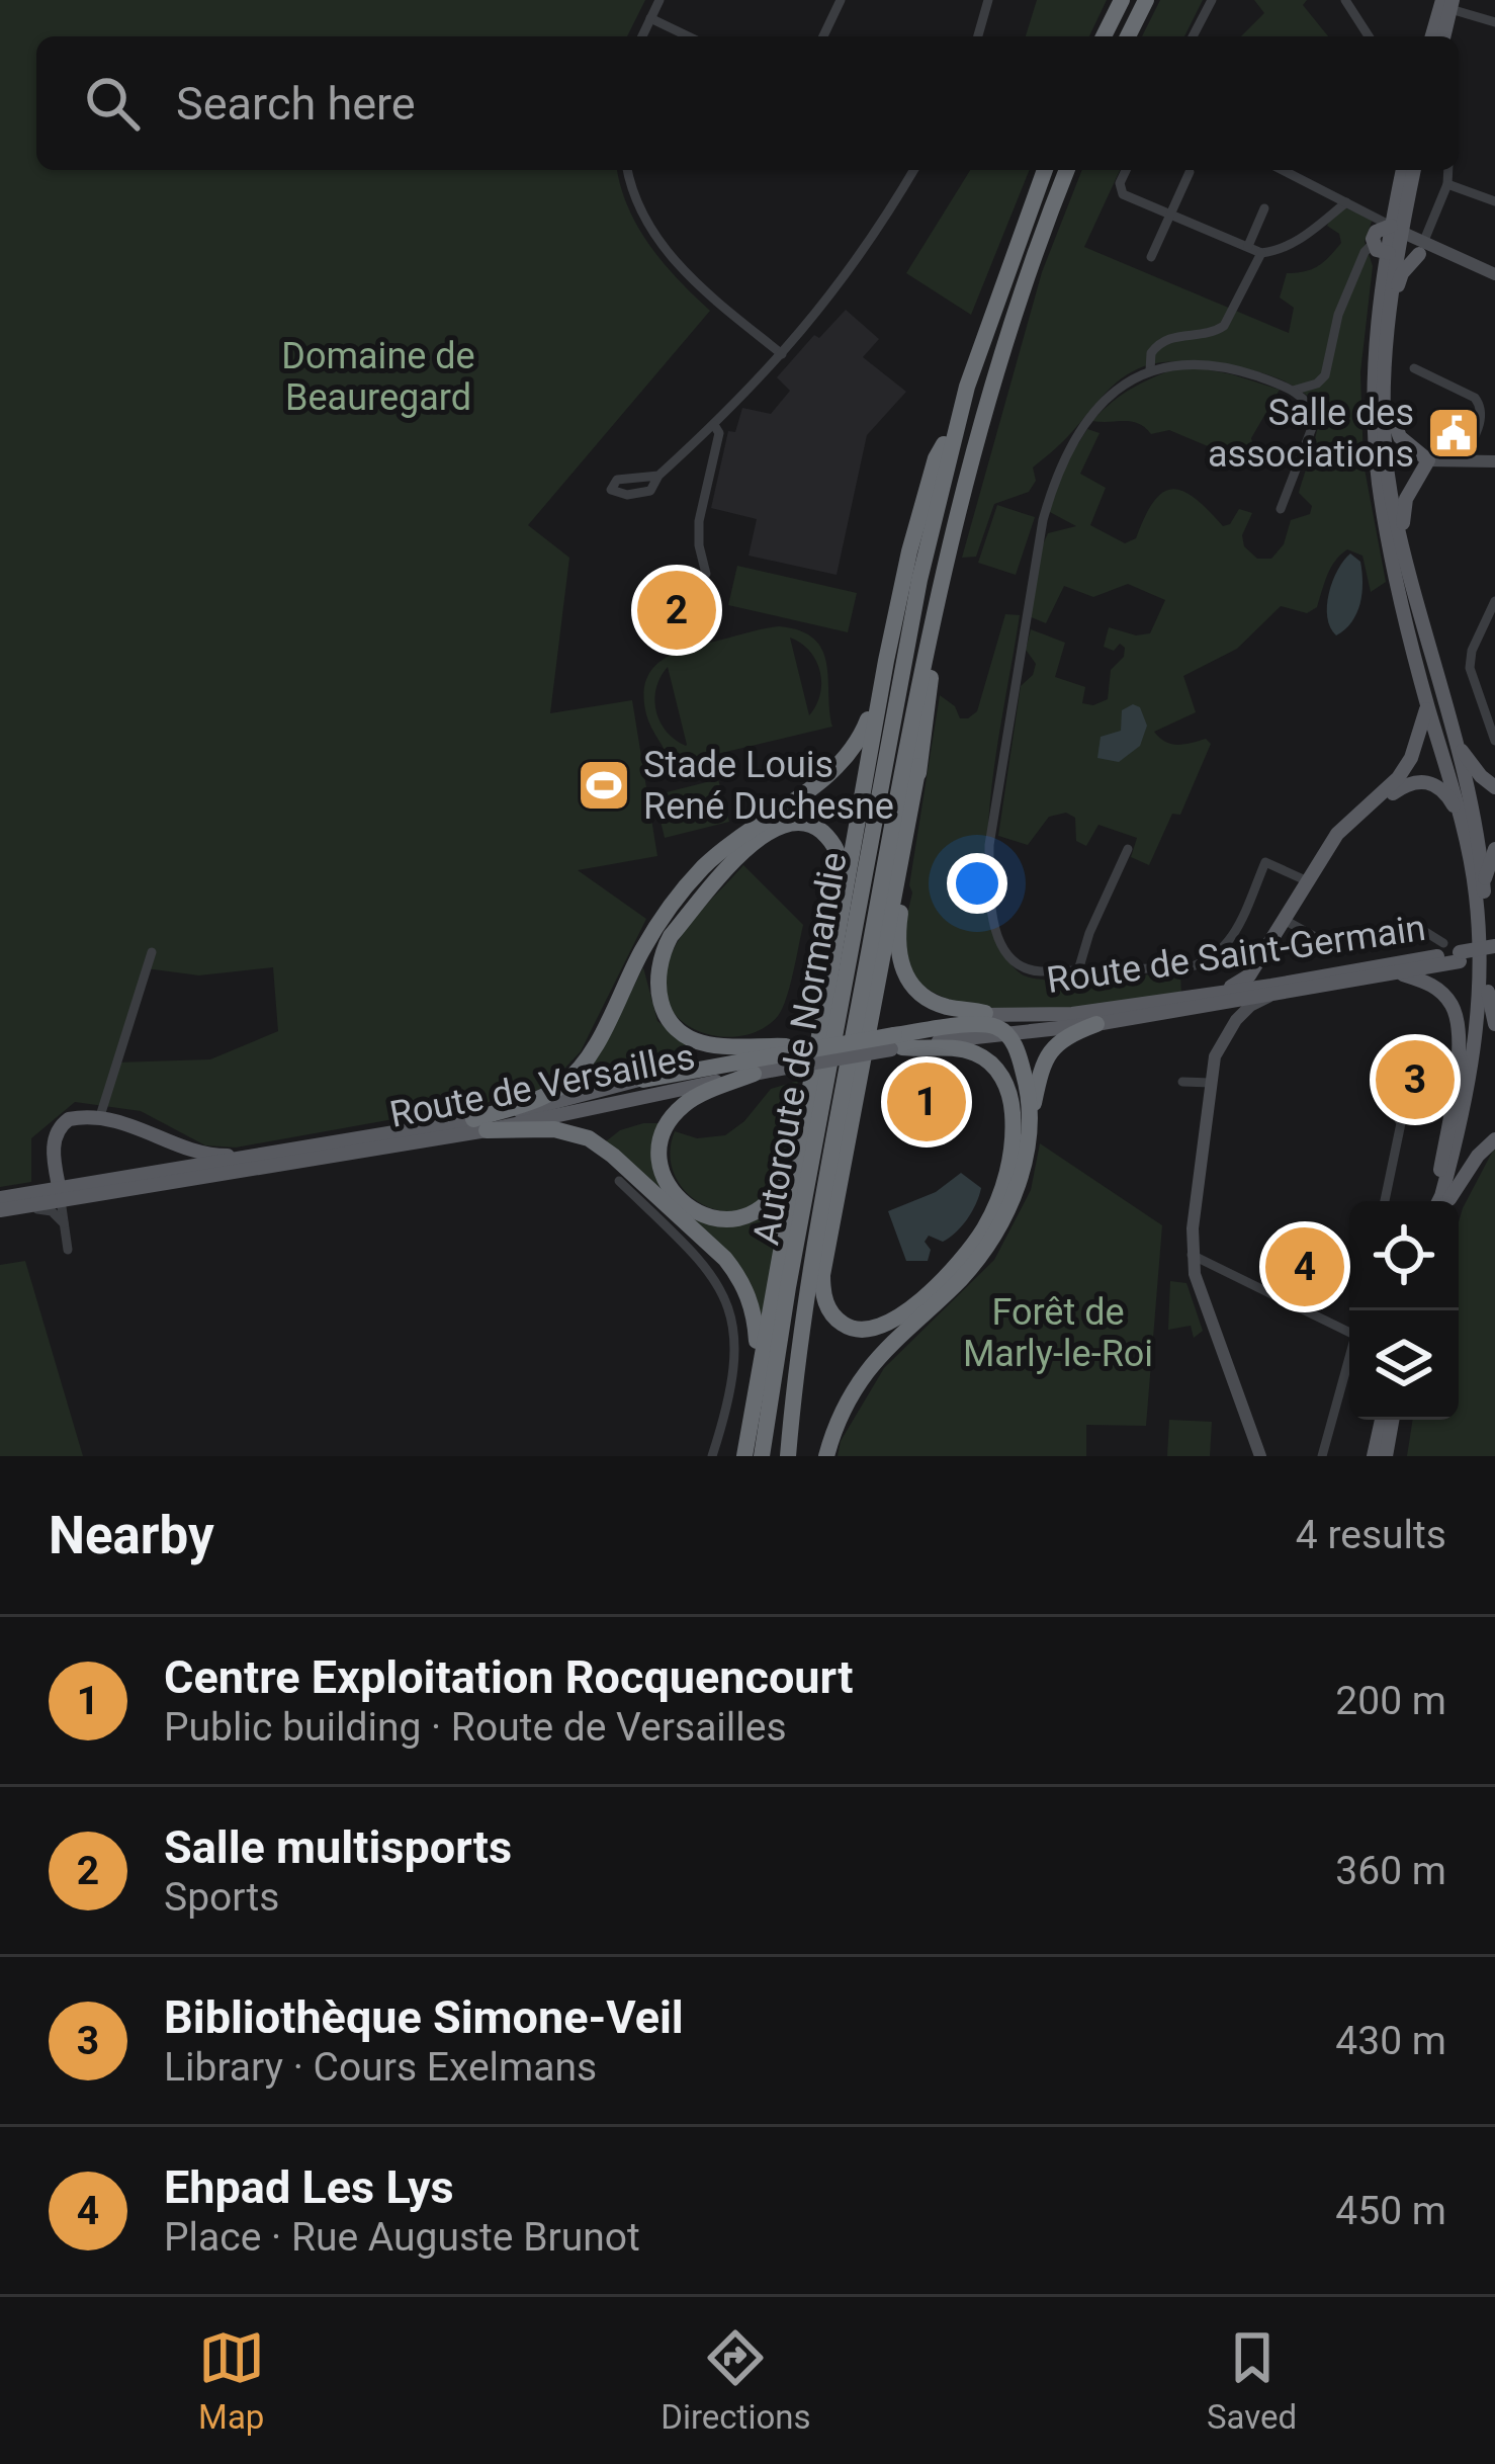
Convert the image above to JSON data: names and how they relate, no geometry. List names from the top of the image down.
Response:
{
  "streets": {
    "highway": ["Autoroute de Normandie"],
    "main road": ["Route de Saint-Germain", "Route de Versailles"]
  },
  "parks": ["Domaine de Beauregard", "Forêt de Marly-le-Roi"],
  "places": {
    "public building": ["Salle des associations"],
    "sports": ["Stade Louis René Duchesne"]
  },
  "page": {
    "search": "Search here",
    "pins": [
      "2",
      "3",
      "1",
      "4"
    ],
    "heading": ["Nearby", "4 results"],
    "list": [
      {
        "mark": "1",
        "name": "Centre Exploitation Rocquencourt",
        "note": "Public building · Route de Versailles",
        "value": "200 m"
      },
      {
        "mark": "2",
        "name": "Salle multisports",
        "note": "Sports",
        "value": "360 m"
      },
      {
        "mark": "3",
        "name": "Bibliothèque Simone-Veil",
        "note": "Library · Cours Exelmans",
        "value": "430 m"
      },
      {
        "mark": "4",
        "name": "Ehpad Les Lys",
        "note": "Place · Rue Auguste Brunot",
        "value": "450 m"
      }
    ],
    "nav": ["Map", "Directions", "Saved"]
  }
}
